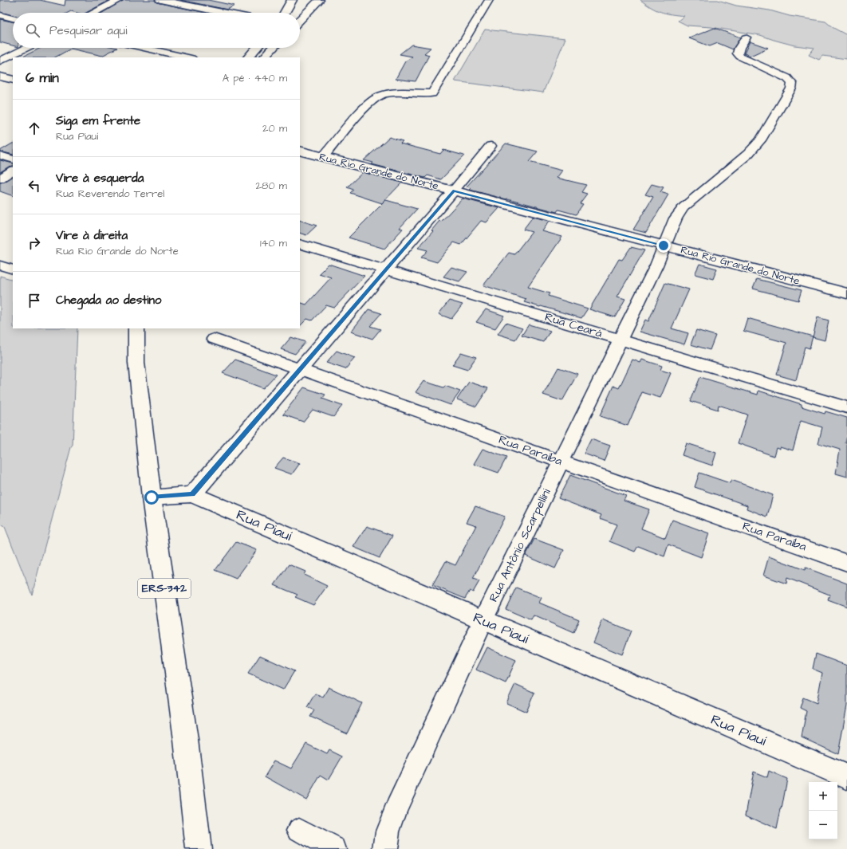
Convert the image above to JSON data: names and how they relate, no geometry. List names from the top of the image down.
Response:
{
  "streets": {
    "street": [
      "Rua Rio Grande do Norte",
      "Rua Ceará",
      "Rua Paraíba",
      "Rua Piauí",
      "Rua Antônio Scarpellini",
      "ERS-342"
    ]
  },
  "crossings": [
    ["Rua Rio Grande do Norte", "Rua Antônio Scarpellini"],
    ["Rua Ceará", "Rua Antônio Scarpellini"],
    ["Rua Paraíba", "Rua Antônio Scarpellini"],
    ["Rua Piauí", "Rua Antônio Scarpellini"],
    ["Rua Piauí", "ERS-342"]
  ],
  "page": {
    "search": "Pesquisar aqui",
    "heading": ["6 min", "A pé · 440 m"],
    "list": [
      ["Siga em frente", "Rua Piauí", "20 m"],
      ["Vire à esquerda", "Rua Reverendo Terrel", "280 m"],
      ["Vire à direita", "Rua Rio Grande do Norte", "140 m"],
      "Chegada ao destino"
    ],
    "map_buttons": ["+", "−"]
  }
}
